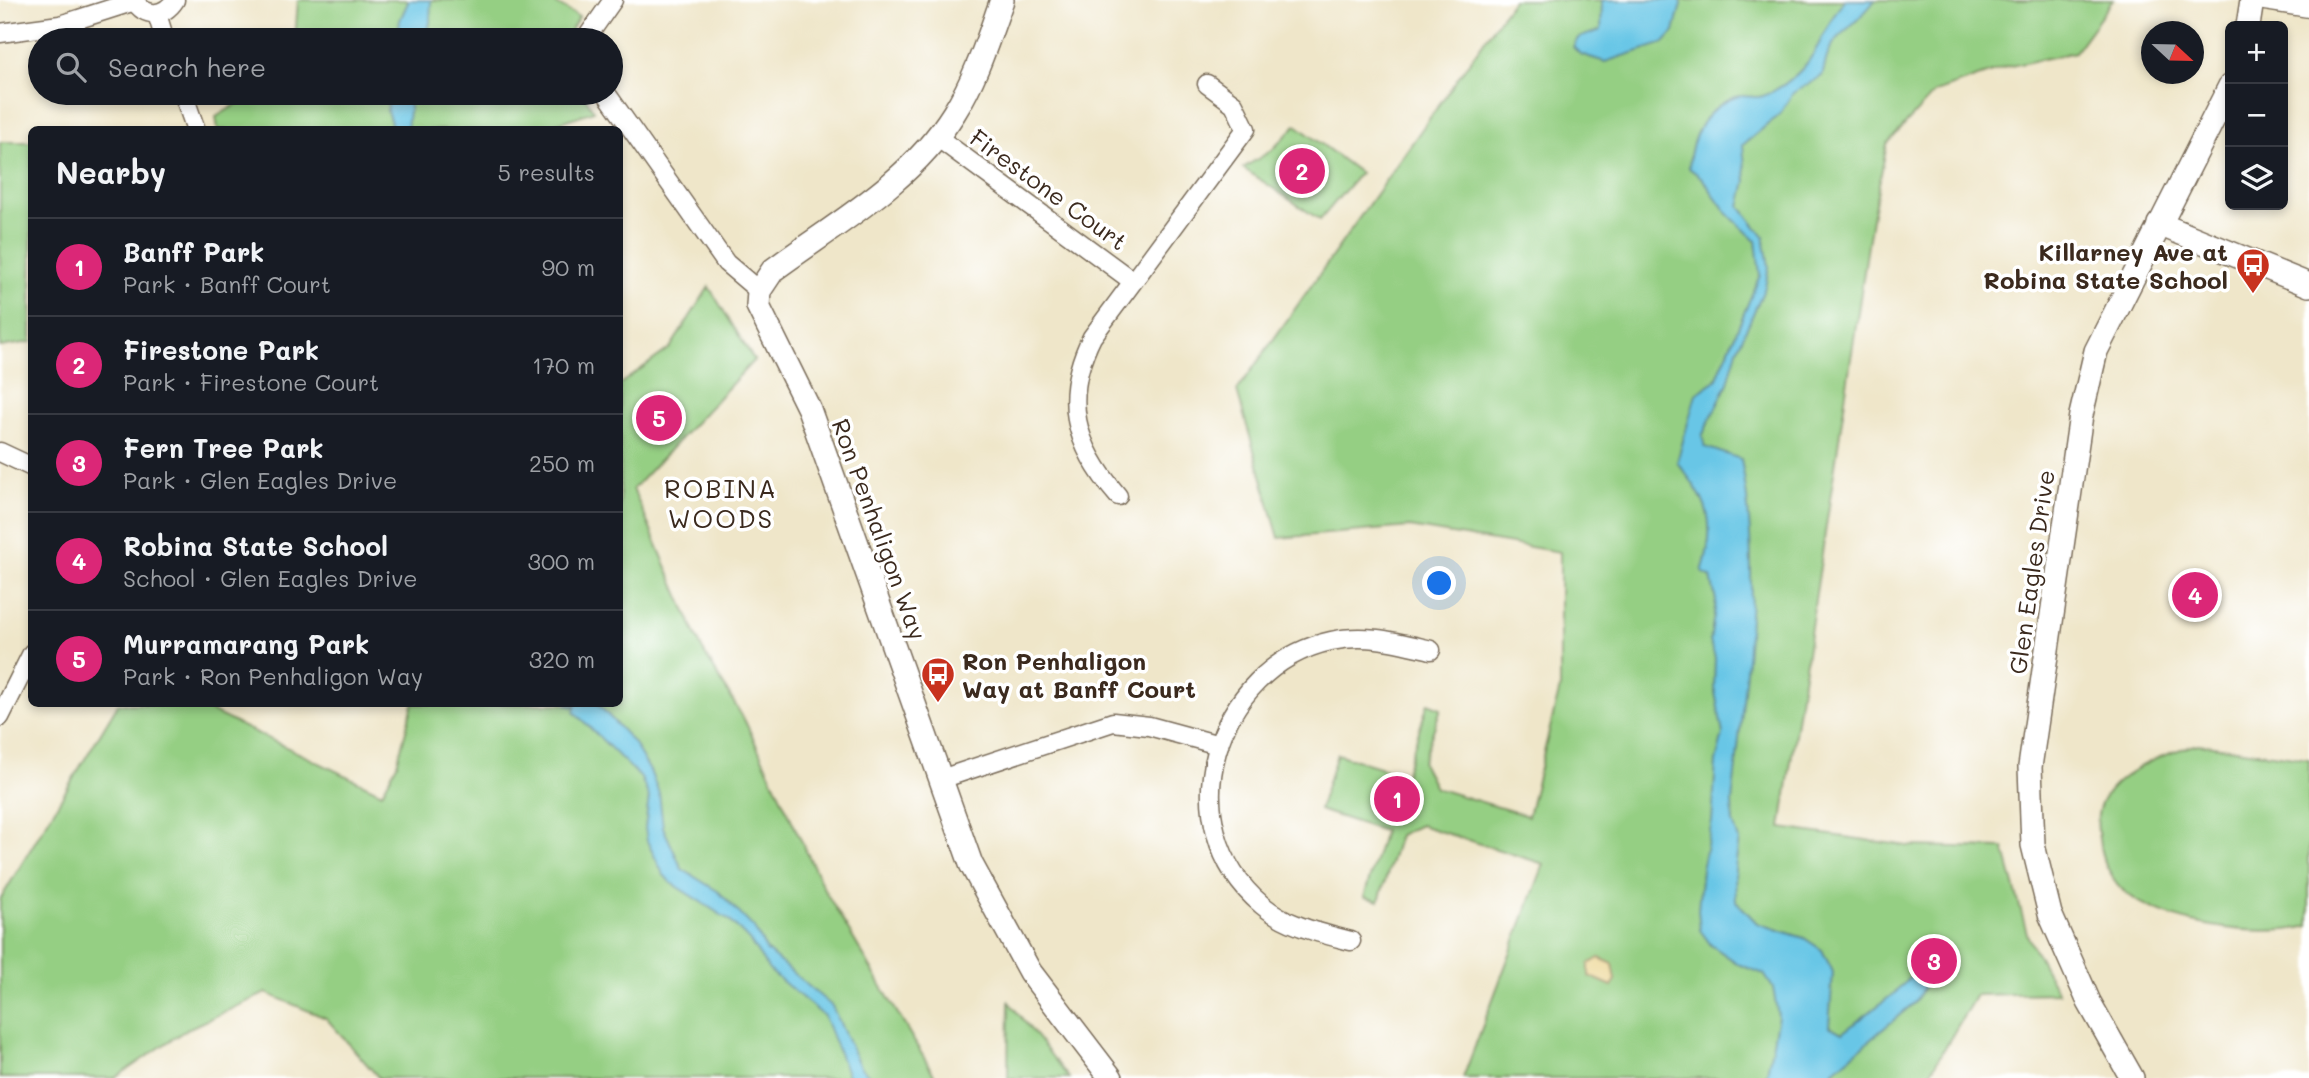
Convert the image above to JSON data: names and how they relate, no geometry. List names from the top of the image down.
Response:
{
  "streets": {
    "street": ["Firestone Court", "Ron Penhaligon Way", "Glen Eagles Drive"]
  },
  "districts": ["ROBINA WOODS"],
  "places": {
    "bus stop": ["Killarney Ave at Robina State School", "Ron Penhaligon Way at Banff Court"]
  },
  "north": "right",
  "page": {
    "map_buttons": ["+", "−"],
    "search": "Search here",
    "heading": ["Nearby", "5 results"],
    "pins": [
      "2",
      "5",
      "4",
      "1",
      "3"
    ],
    "list": [
      {
        "mark": "1",
        "name": "Banff Park",
        "note": "Park · Banff Court",
        "value": "90 m"
      },
      {
        "mark": "2",
        "name": "Firestone Park",
        "note": "Park · Firestone Court",
        "value": "170 m"
      },
      {
        "mark": "3",
        "name": "Fern Tree Park",
        "note": "Park · Glen Eagles Drive",
        "value": "250 m"
      },
      {
        "mark": "4",
        "name": "Robina State School",
        "note": "School · Glen Eagles Drive",
        "value": "300 m"
      },
      {
        "mark": "5",
        "name": "Murramarang Park",
        "note": "Park · Ron Penhaligon Way",
        "value": "320 m"
      }
    ]
  }
}
